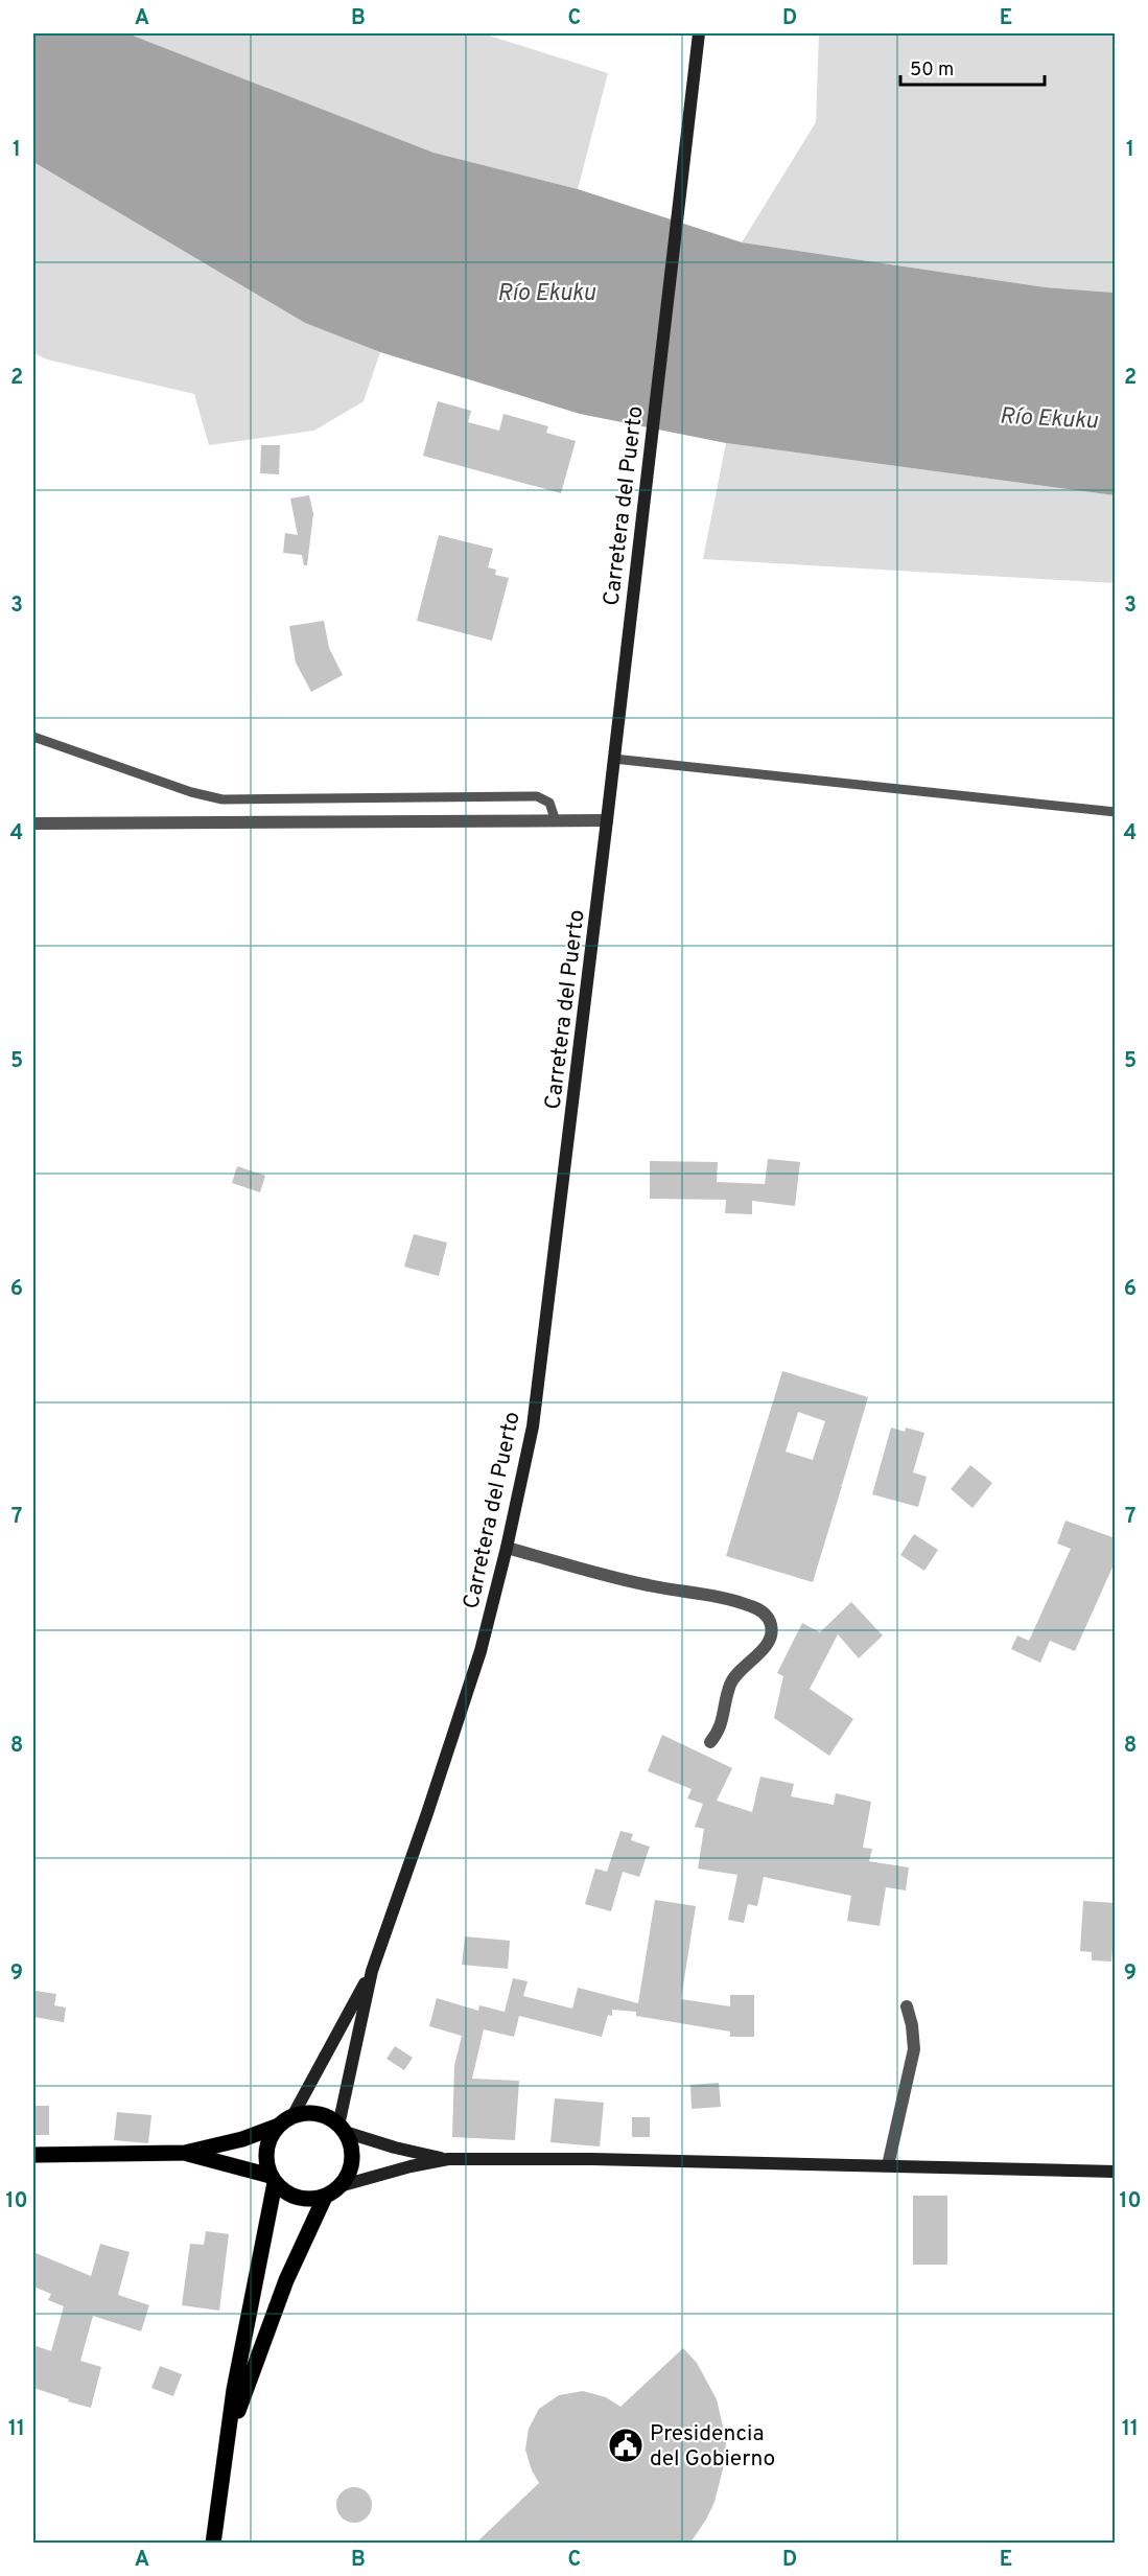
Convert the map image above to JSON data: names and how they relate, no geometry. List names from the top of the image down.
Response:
{
  "streets": {
    "main road": ["Carretera del Puerto"]
  },
  "water": ["Río Ekuku"],
  "places": {
    "public building": ["Presidencia del Gobierno"]
  },
  "scale_bar": "50 m",
  "grid": {
    "columns": [
      "A",
      "B",
      "C",
      "D",
      "E"
    ],
    "rows": [
      "1",
      "2",
      "3",
      "4",
      "5",
      "6",
      "7",
      "8",
      "9",
      "10",
      "11"
    ]
  }
}
